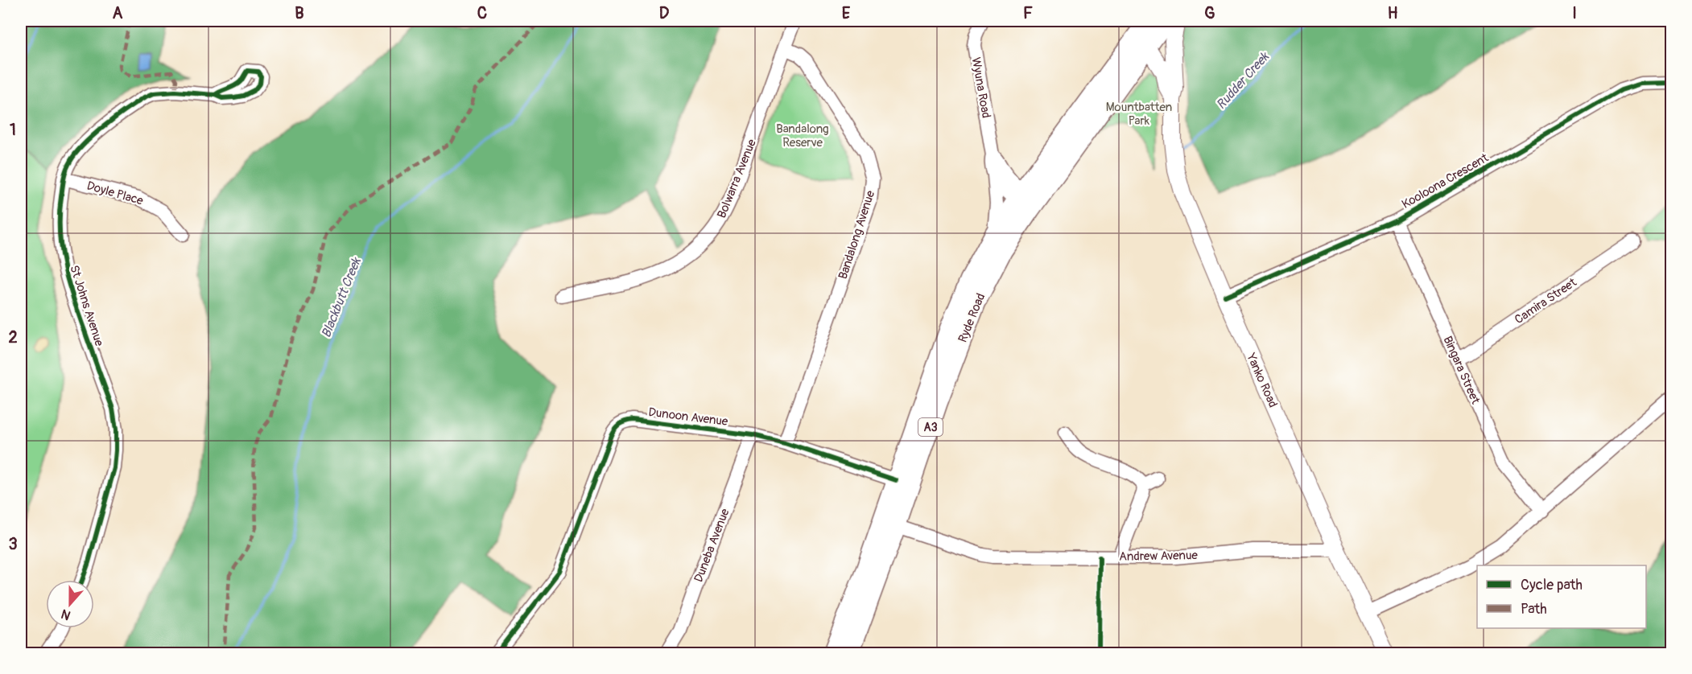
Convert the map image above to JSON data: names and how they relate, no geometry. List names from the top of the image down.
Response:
{
  "streets": {
    "highway": ["Ryde Road", "A3"],
    "main road": ["Yanko Road"],
    "street": [
      "Wyuna Road",
      "Bolwarra Avenue",
      "Kooloona Crescent",
      "Doyle Place",
      "Bandalong Avenue",
      "Camira Street",
      "St Johns Avenue",
      "Bingara Street",
      "Dunoon Avenue",
      "Duneba Avenue",
      "Andrew Avenue"
    ]
  },
  "crossings": [
    ["Wyuna Road", "Ryde Road"],
    ["Bolwarra Avenue", "Bandalong Avenue"],
    ["Kooloona Crescent", "Bingara Street"],
    ["Kooloona Crescent", "Yanko Road"],
    ["Doyle Place", "St Johns Avenue"],
    ["Bandalong Avenue", "Dunoon Avenue"],
    ["Camira Street", "Bingara Street"],
    ["Ryde Road", "Yanko Road"],
    ["Ryde Road", "Dunoon Avenue"],
    ["Ryde Road", "Andrew Avenue"],
    ["Yanko Road", "Andrew Avenue"],
    ["Dunoon Avenue", "Duneba Avenue"]
  ],
  "water": ["Rudder Creek", "Blackbutt Creek"],
  "parks": ["Mountbatten Park", "Bandalong Reserve"],
  "legend": ["Cycle path", "Path"],
  "north": "bottom",
  "grid": {
    "columns": [
      "A",
      "B",
      "C",
      "D",
      "E",
      "F",
      "G",
      "H",
      "I"
    ],
    "rows": ["1", "2", "3"]
  }
}
